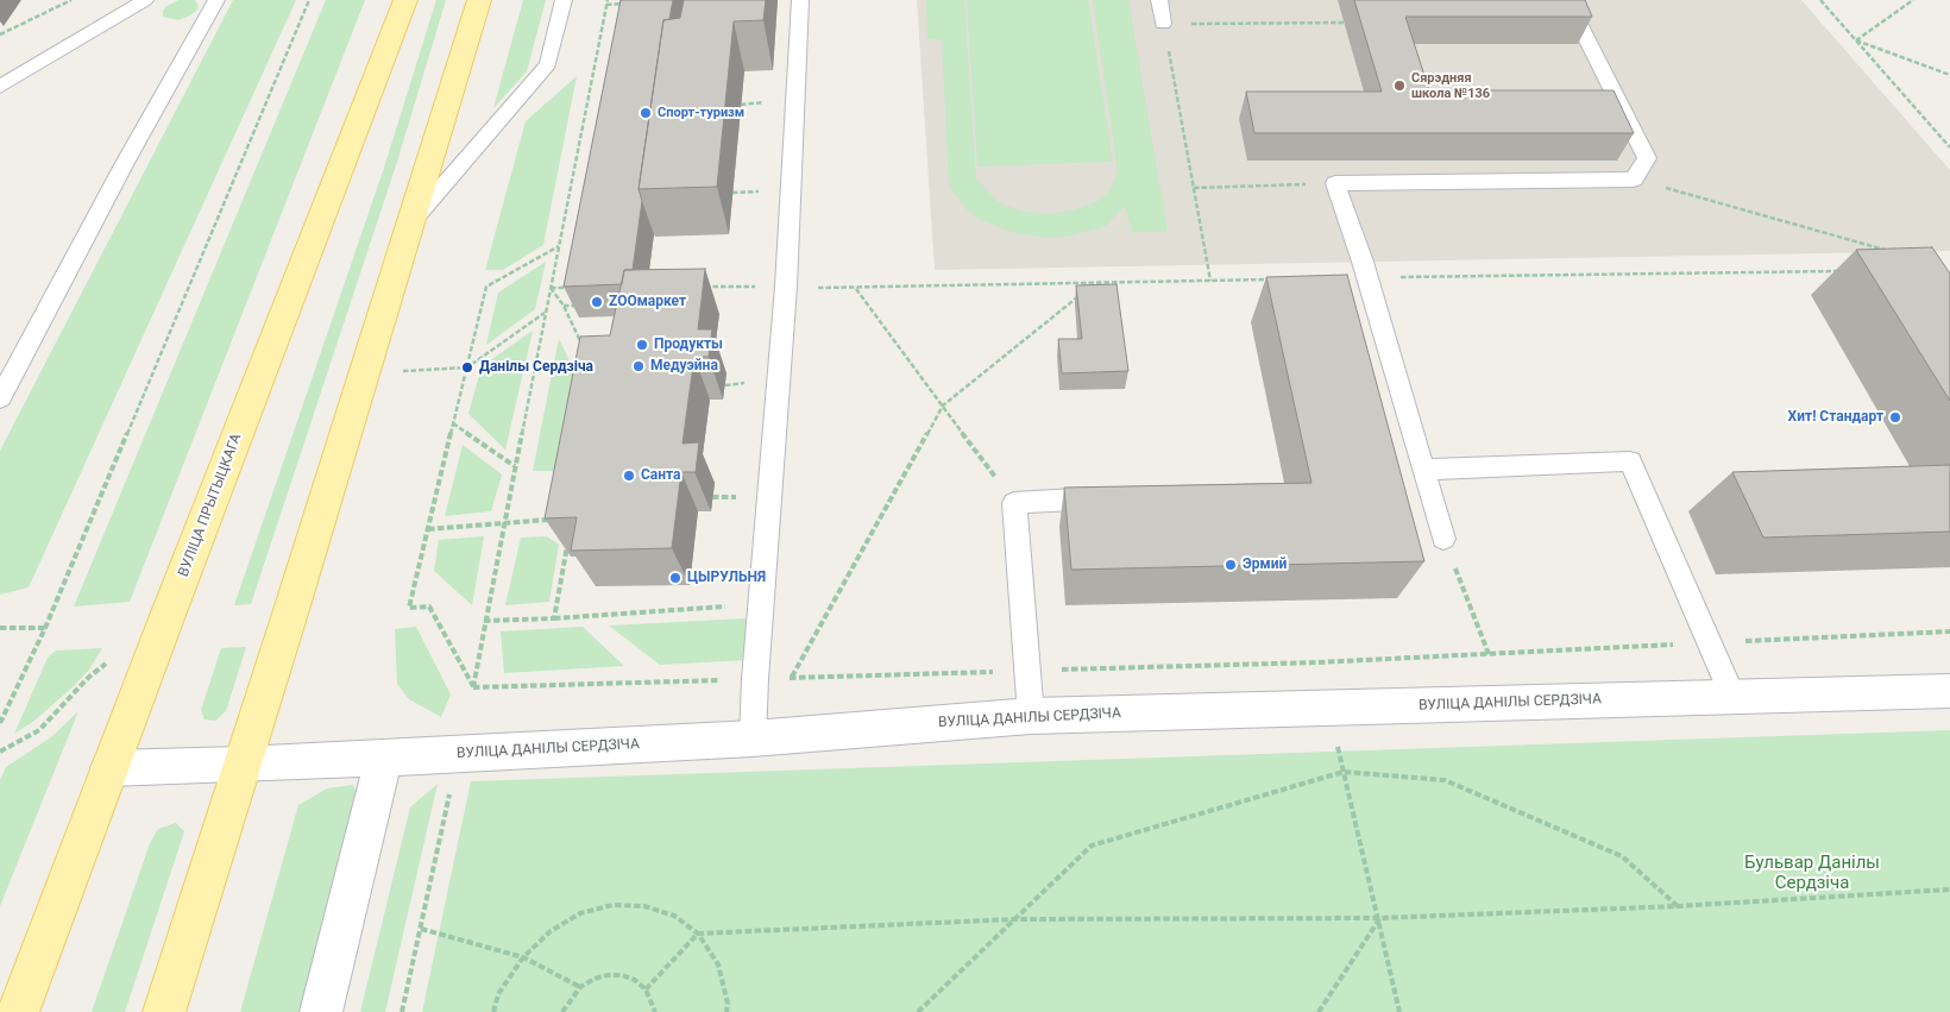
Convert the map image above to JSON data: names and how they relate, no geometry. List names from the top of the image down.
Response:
{
  "streets": {
    "main road": ["ВУЛІЦА ПРЫТЫЦКАГА"],
    "street": ["ВУЛІЦА ДАНІЛЫ СЕРДЗІЧА"]
  },
  "crossings": [
    ["ВУЛІЦА ПРЫТЫЦКАГА", "ВУЛІЦА ДАНІЛЫ СЕРДЗІЧА"]
  ],
  "parks": ["Бульвар Данілы Сердзіча"],
  "places": [
    "Сярэдняя школа №136",
    "Спорт-туризм",
    "ZOOмаркет",
    "Продукты",
    "Медуэйна",
    "Данілы Сердзіча",
    "Хит! Стандарт",
    "Санта",
    "Эрмий",
    "ЦЫРУЛЬНЯ"
  ]
}
